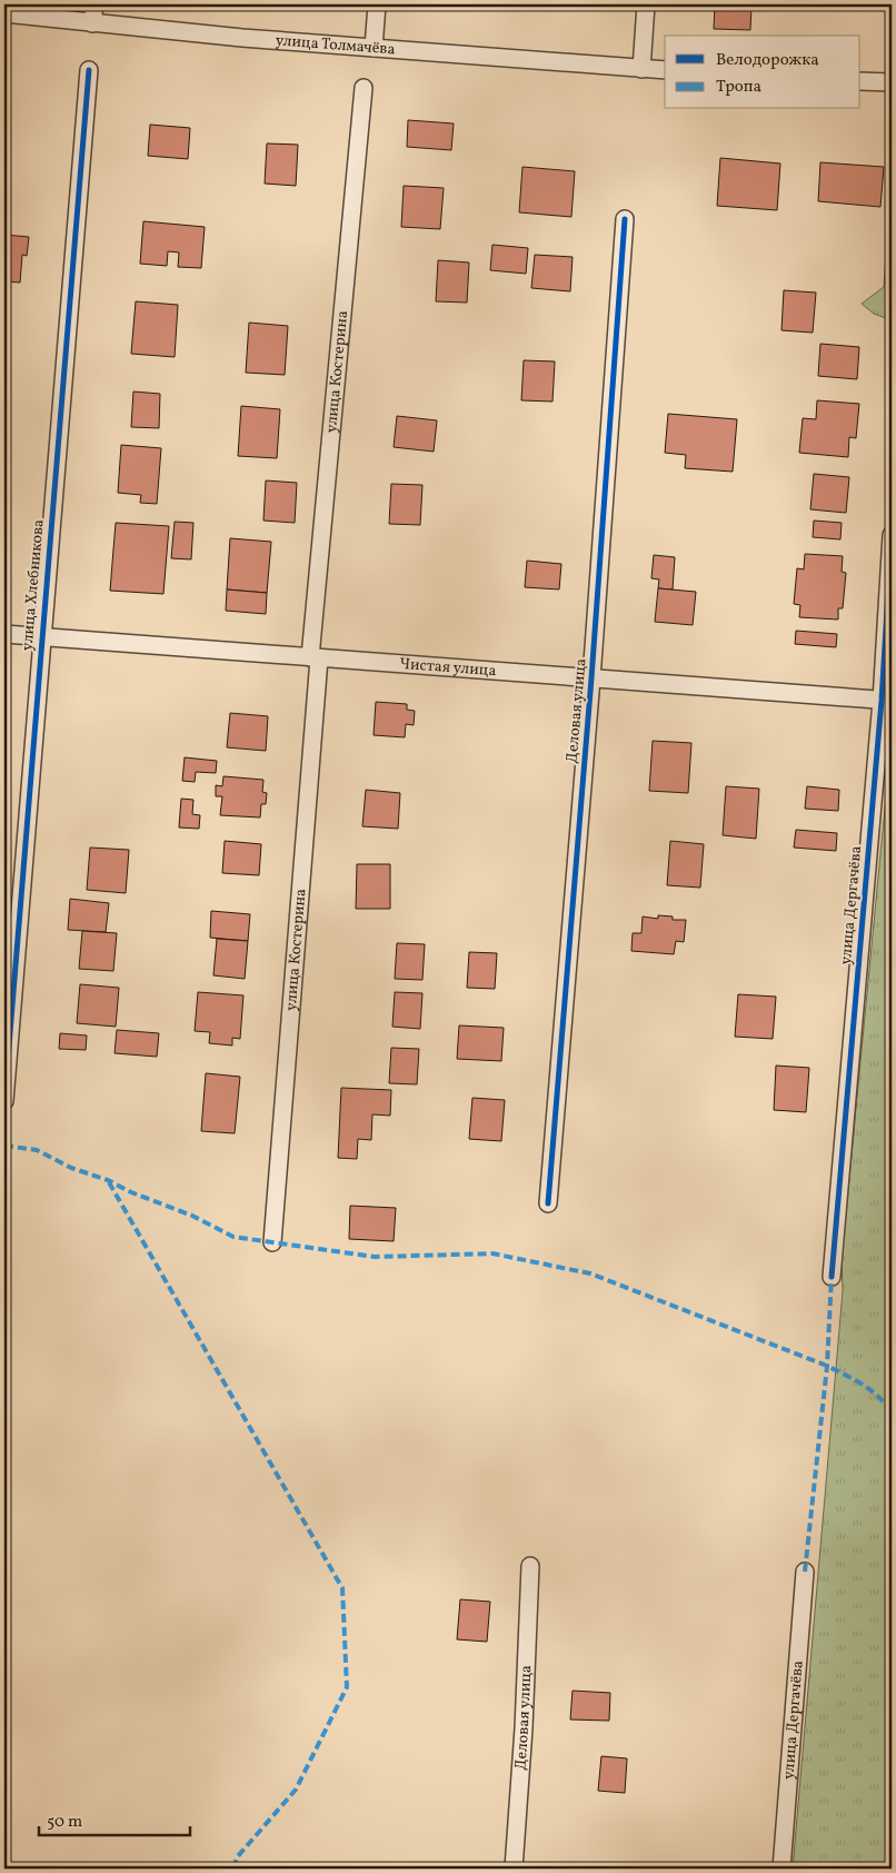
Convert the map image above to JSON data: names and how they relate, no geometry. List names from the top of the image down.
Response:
{
  "streets": {
    "street": [
      "улица Толмачёва",
      "улица Костерина",
      "улица Хлебникова",
      "Чистая улица",
      "Деловая улица",
      "улица Дергачёва"
    ]
  },
  "crossings": [
    ["улица Костерина", "Чистая улица"],
    ["улица Хлебникова", "Чистая улица"],
    ["Чистая улица", "Деловая улица"],
    ["Чистая улица", "улица Дергачёва"]
  ],
  "legend": ["Велодорожка", "Тропа"],
  "scale_bar": "50 m"
}
